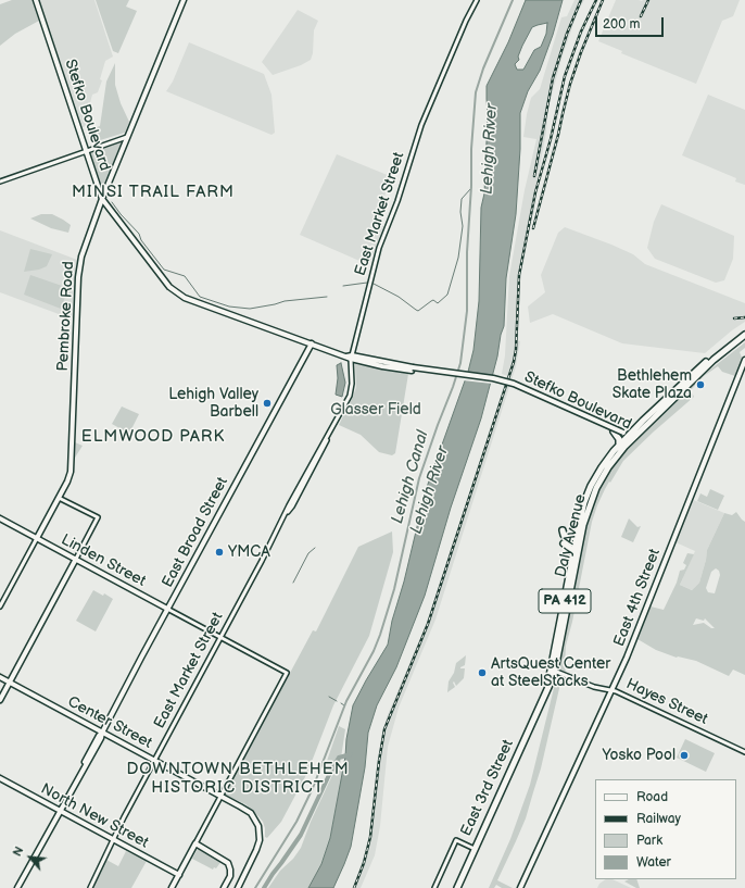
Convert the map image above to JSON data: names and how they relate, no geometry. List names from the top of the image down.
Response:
{
  "streets": {
    "highway": ["Daly Avenue", "PA 412", "East 3rd Street"],
    "main road": [
      "Stefko Boulevard",
      "Pembroke Road",
      "East Broad Street",
      "Linden Street",
      "East 4th Street",
      "Center Street",
      "North New Street"
    ],
    "street": ["East Market Street", "Hayes Street"]
  },
  "crossings": [
    ["Stefko Boulevard", "East Market Street"],
    ["Stefko Boulevard", "Pembroke Road"],
    ["Stefko Boulevard", "East Broad Street"],
    ["Stefko Boulevard", "Daly Avenue"],
    ["East Market Street", "Linden Street"],
    ["East Market Street", "Center Street"],
    ["East Market Street", "North New Street"],
    ["East Broad Street", "Linden Street"],
    ["East Broad Street", "Center Street"],
    ["East Broad Street", "North New Street"],
    ["Daly Avenue", "Hayes Street"],
    ["Daly Avenue", "East 3rd Street"],
    ["Linden Street", "Center Street"],
    ["East 4th Street", "Hayes Street"]
  ],
  "districts": ["MINSI TRAIL FARM", "ELMWOOD PARK", "DOWNTOWN BETHLEHEM HISTORIC DISTRICT"],
  "water": ["Lehigh River", "Lehigh Canal"],
  "parks": ["Glasser Field"],
  "places": [
    "Bethlehem Skate Plaza",
    "Lehigh Valley Barbell",
    "YMCA",
    "ArtsQuest Center at SteelStacks",
    "Yosko Pool"
  ],
  "legend": [
    "Road",
    "Railway",
    "Park",
    "Water"
  ],
  "scale_bar": "200 m",
  "north": "top left"
}
